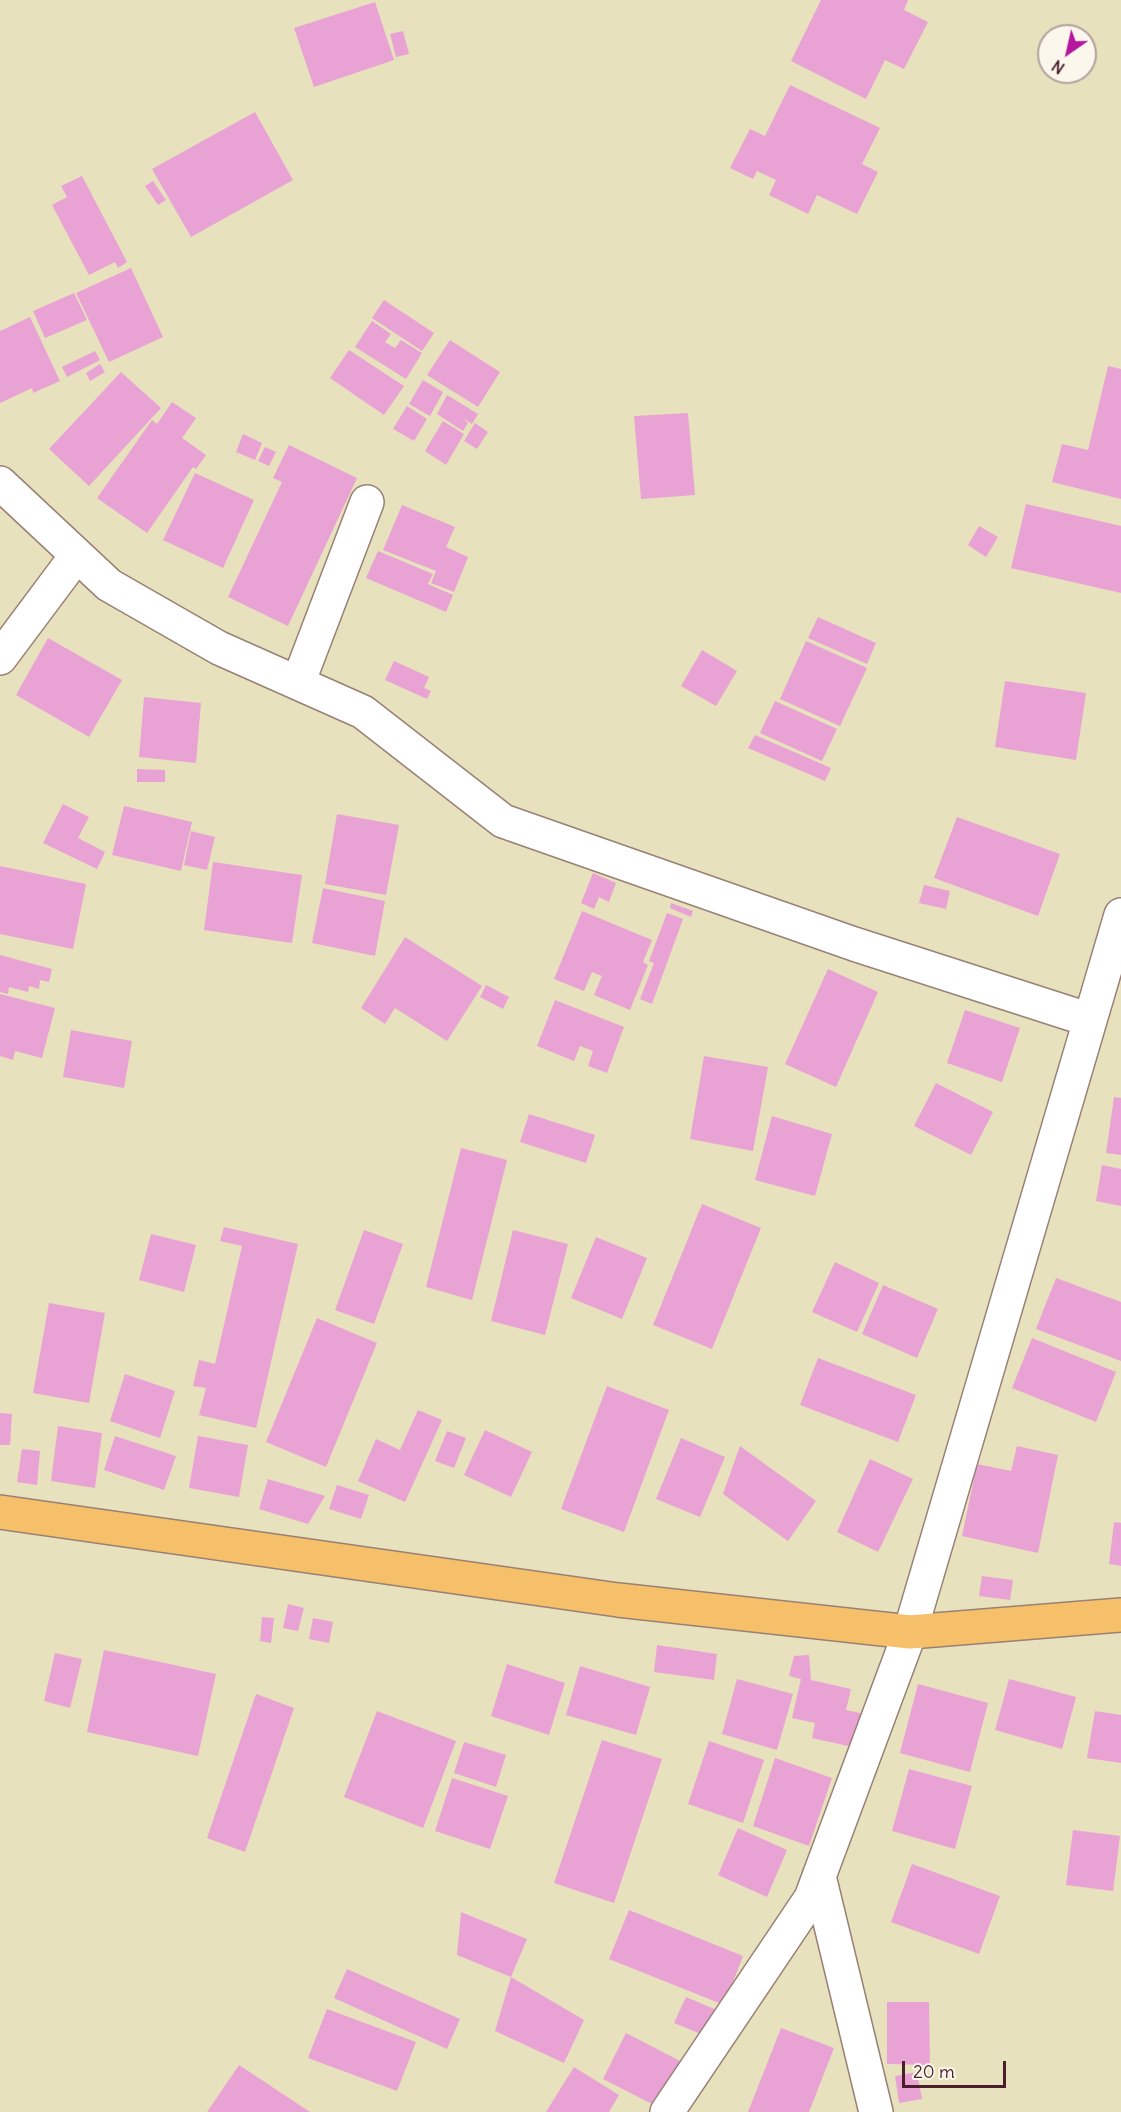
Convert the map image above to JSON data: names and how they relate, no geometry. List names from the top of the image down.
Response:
{
  "scale_bar": "20 m",
  "north": "bottom left"
}
